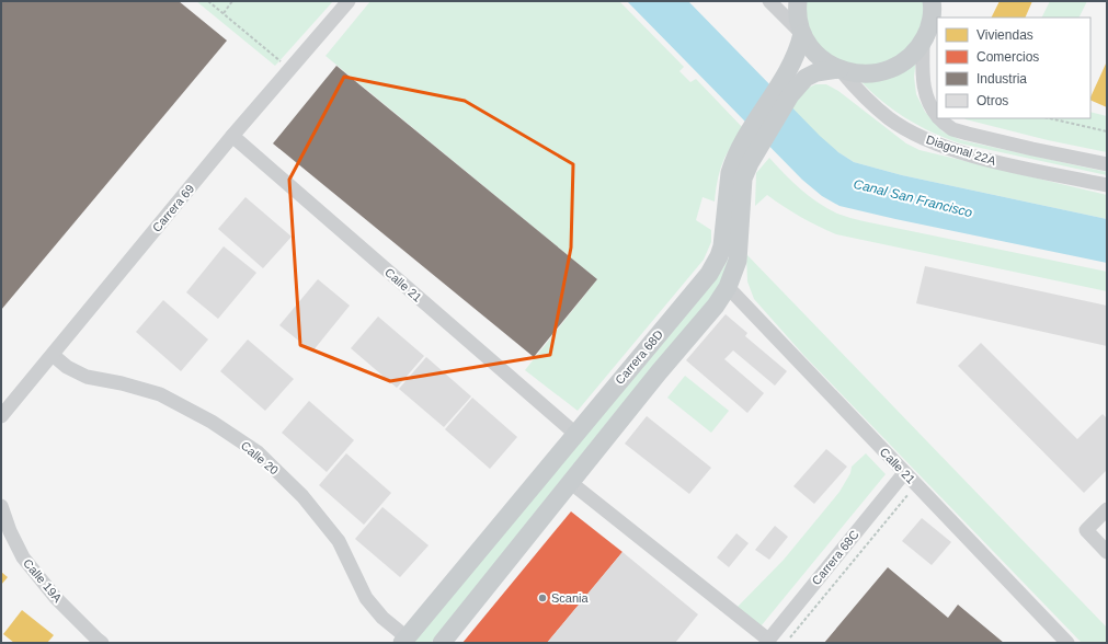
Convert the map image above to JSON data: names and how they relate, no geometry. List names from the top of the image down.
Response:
{
  "streets": {
    "main road": ["Carrera 68D"],
    "street": [
      "Diagonal 22A",
      "Carrera 69",
      "Calle 21",
      "Calle 20",
      "Carrera 68C",
      "Calle 19A"
    ]
  },
  "crossings": [
    ["Diagonal 22A", "Carrera 68D"],
    ["Carrera 69", "Calle 21"],
    ["Carrera 69", "Calle 20"],
    ["Calle 21", "Carrera 68D"],
    ["Calle 21", "Carrera 68C"],
    ["Carrera 68D", "Calle 20"]
  ],
  "water": ["Canal San Francisco"],
  "places": ["Scania"],
  "legend": [
    "Viviendas",
    "Comercios",
    "Industria",
    "Otros"
  ]
}
